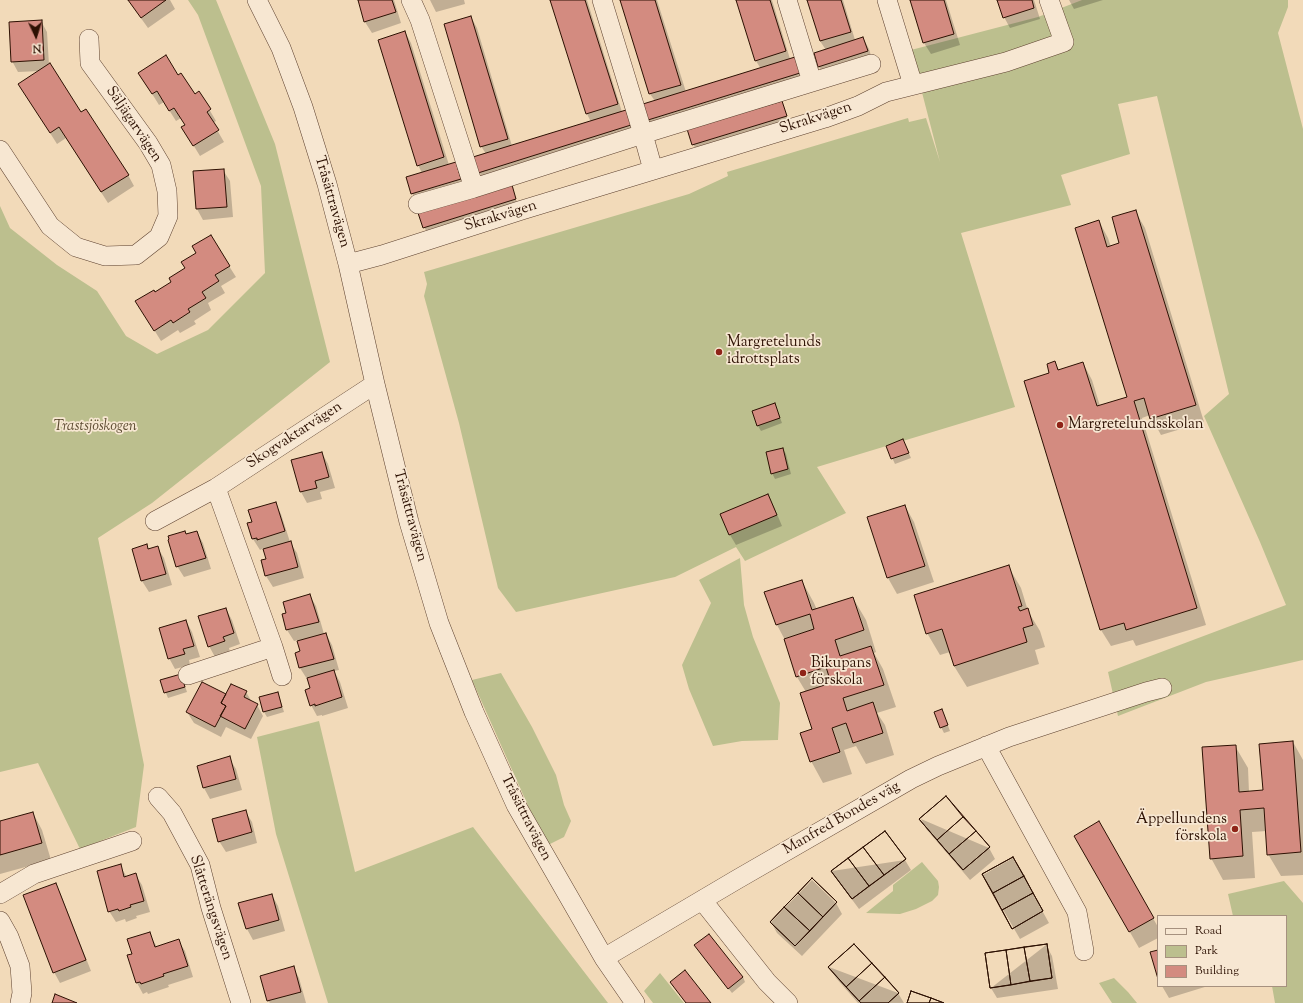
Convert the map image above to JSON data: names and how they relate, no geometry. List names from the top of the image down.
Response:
{
  "streets": {
    "street": [
      "Skrakvägen",
      "Säljägarvägen",
      "Tråsättravägen",
      "Skogvaktarvägen",
      "Manfred Bondes väg",
      "Slåtterängsvägen"
    ]
  },
  "crossings": [
    ["Skrakvägen", "Tråsättravägen"],
    ["Tråsättravägen", "Skogvaktarvägen"],
    ["Tråsättravägen", "Manfred Bondes väg"]
  ],
  "parks": ["Trastsjöskogen"],
  "places": [
    "Margretelunds idrottsplats",
    "Margretelundsskolan",
    "Bikupans förskola",
    "Äppellundens förskola"
  ],
  "legend": ["Road", "Park", "Building"],
  "north": "bottom"
}
